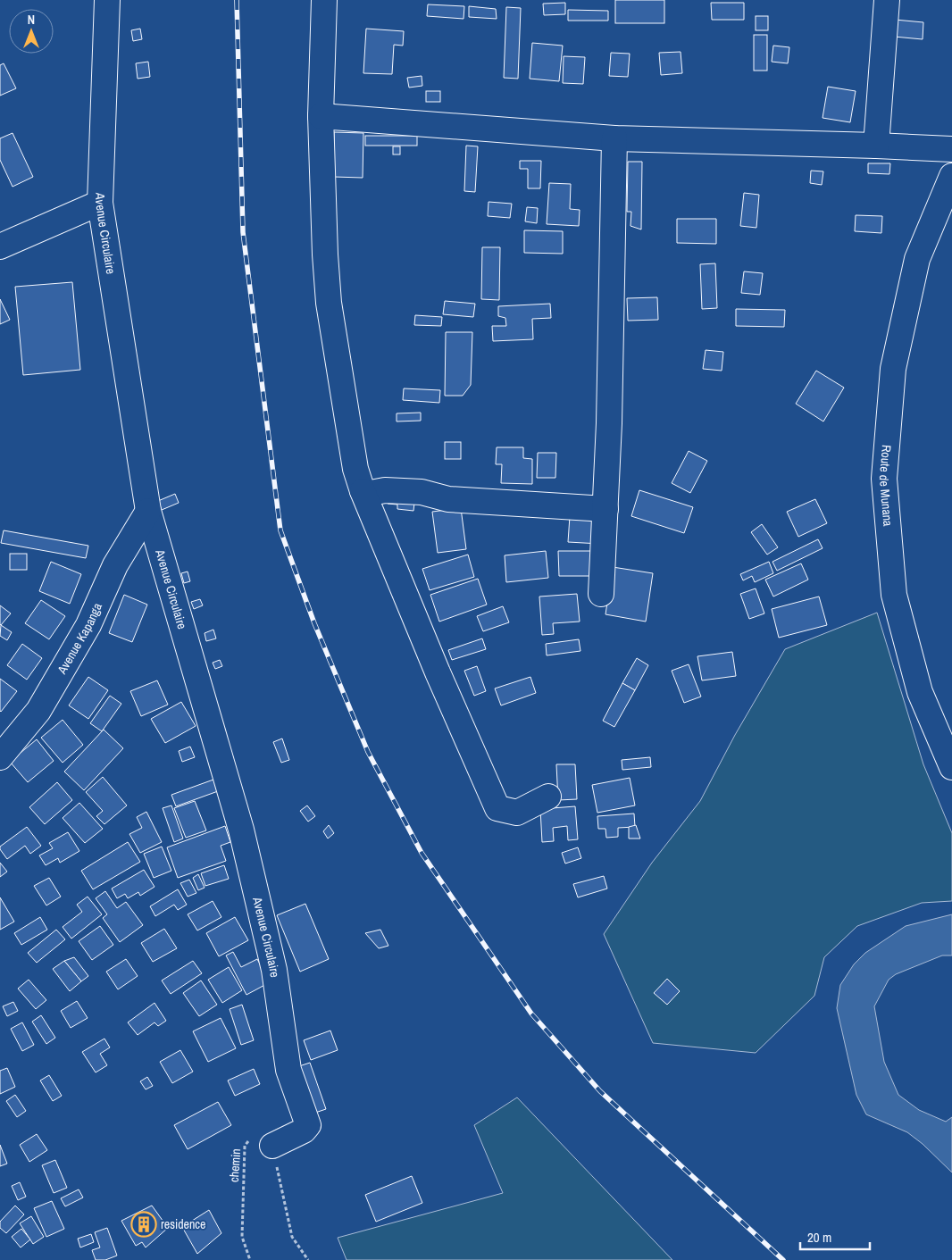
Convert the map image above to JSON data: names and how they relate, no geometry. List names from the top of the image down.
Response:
{
  "streets": {
    "street": ["Avenue Circulaire", "Route de Munana", "Avenue Kapanga"],
    "path": ["chemin"]
  },
  "crossings": [
    ["Avenue Circulaire", "Avenue Kapanga"],
    ["Avenue Circulaire", "chemin"]
  ],
  "places": {
    "building": ["residence"]
  },
  "scale_bar": "20 m",
  "north": "top"
}
